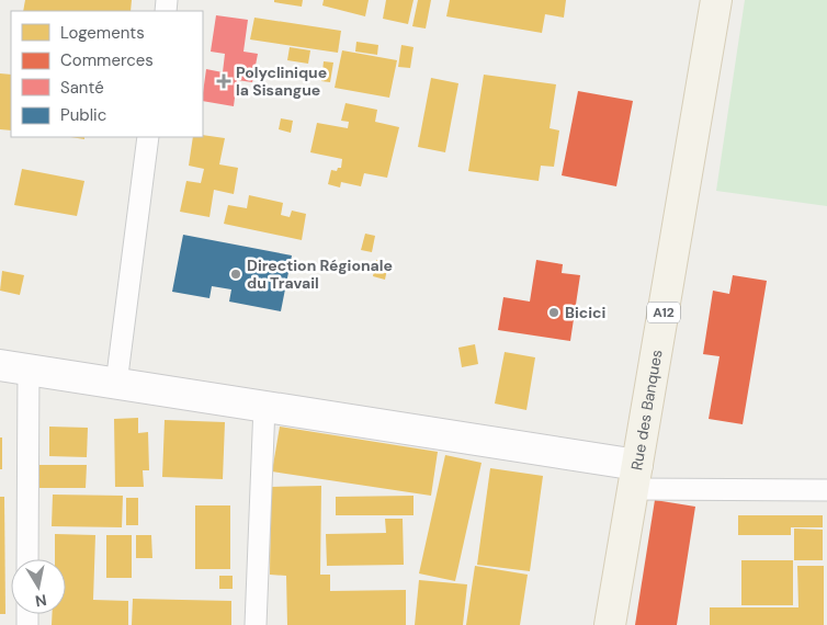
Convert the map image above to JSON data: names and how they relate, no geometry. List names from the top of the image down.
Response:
{
  "streets": {
    "main road": ["A12", "Rue des Banques"]
  },
  "places": {
    "health": ["Polyclinique la Sisangue"],
    "other": ["Direction Régionale du Travail", "Bicici"]
  },
  "legend": [
    "Logements",
    "Commerces",
    "Santé",
    "Public"
  ],
  "north": "bottom"
}
